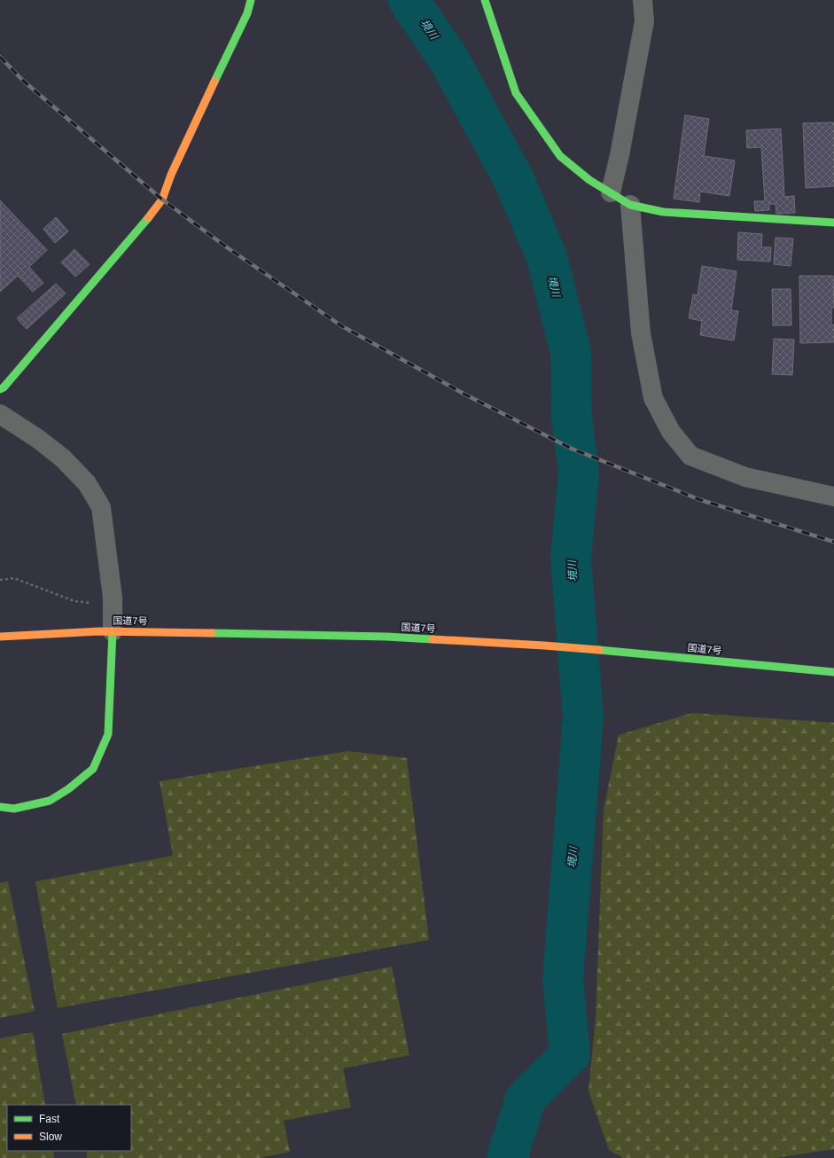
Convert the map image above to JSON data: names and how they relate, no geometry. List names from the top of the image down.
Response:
{
  "streets": {
    "main road": ["国道7号"]
  },
  "water": ["境川"],
  "legend": ["Fast", "Slow"]
}
